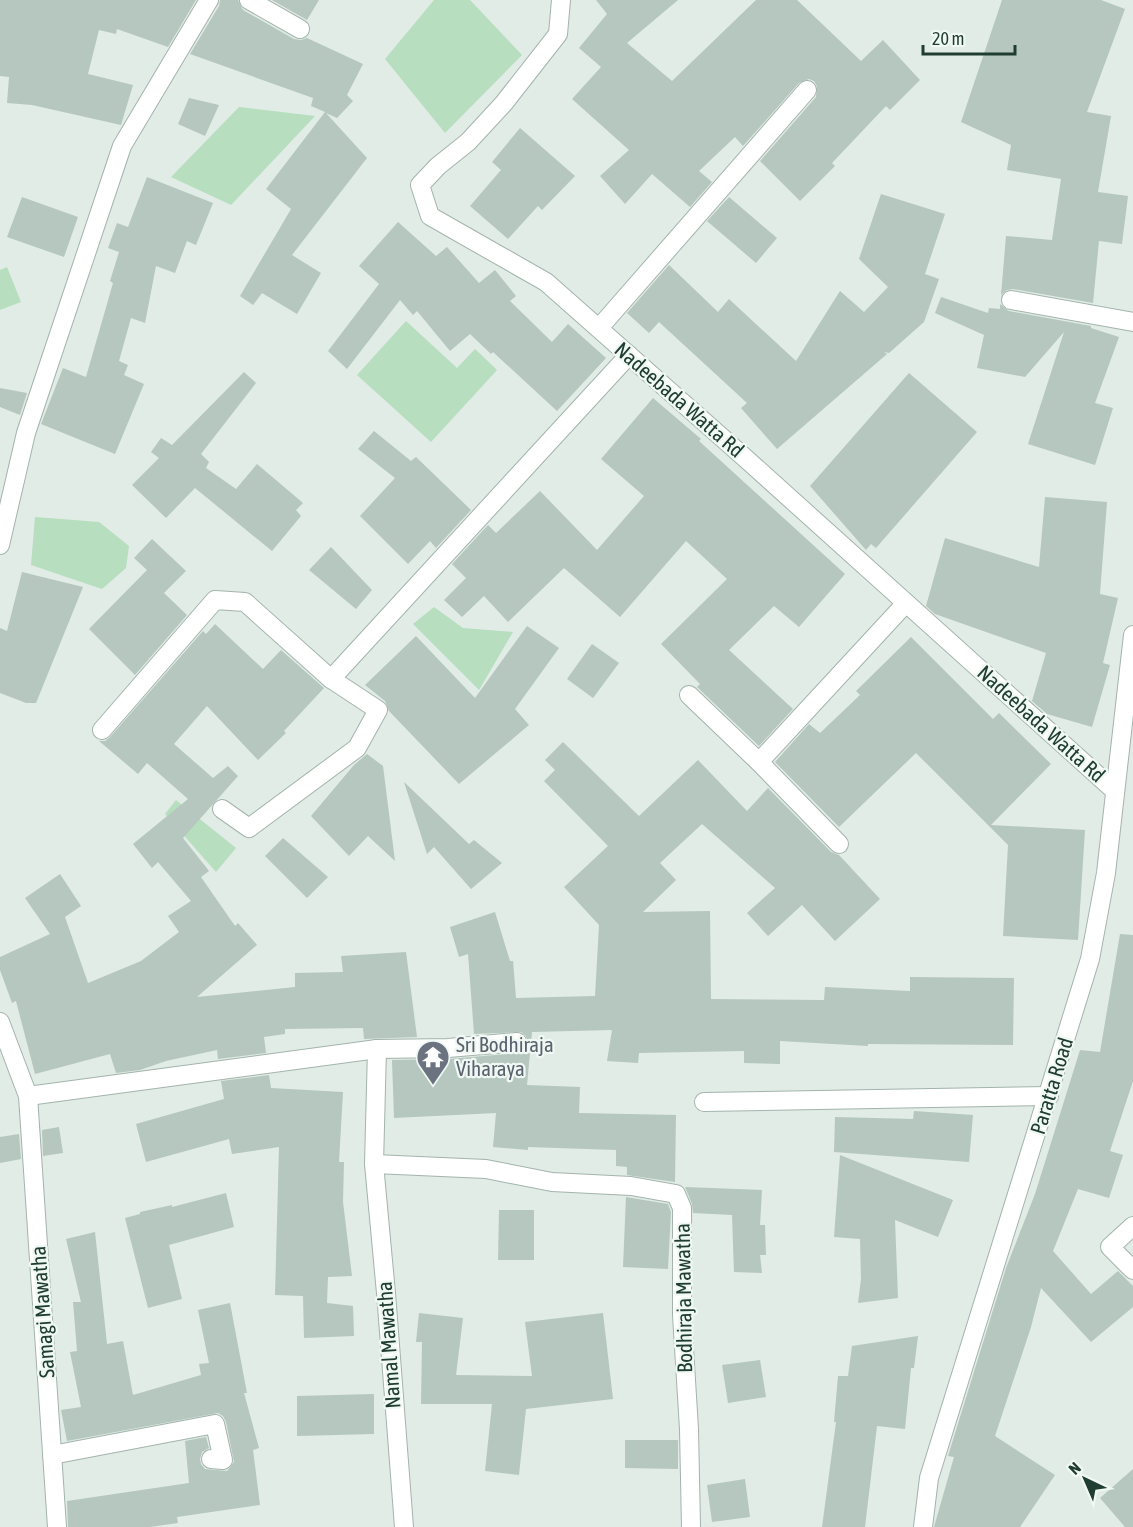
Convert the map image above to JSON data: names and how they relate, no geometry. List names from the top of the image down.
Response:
{
  "streets": {
    "street": [
      "Nadeebada Watta Rd",
      "Paratta Road",
      "Bodhiraja Mawatha",
      "Samagi Mawatha",
      "Namal Mawatha"
    ]
  },
  "crossings": [
    ["Nadeebada Watta Rd", "Paratta Road"],
    ["Bodhiraja Mawatha", "Namal Mawatha"]
  ],
  "places": {
    "temple": ["Sri Bodhiraja Viharaya"]
  },
  "scale_bar": "20 m",
  "north": "top left"
}
